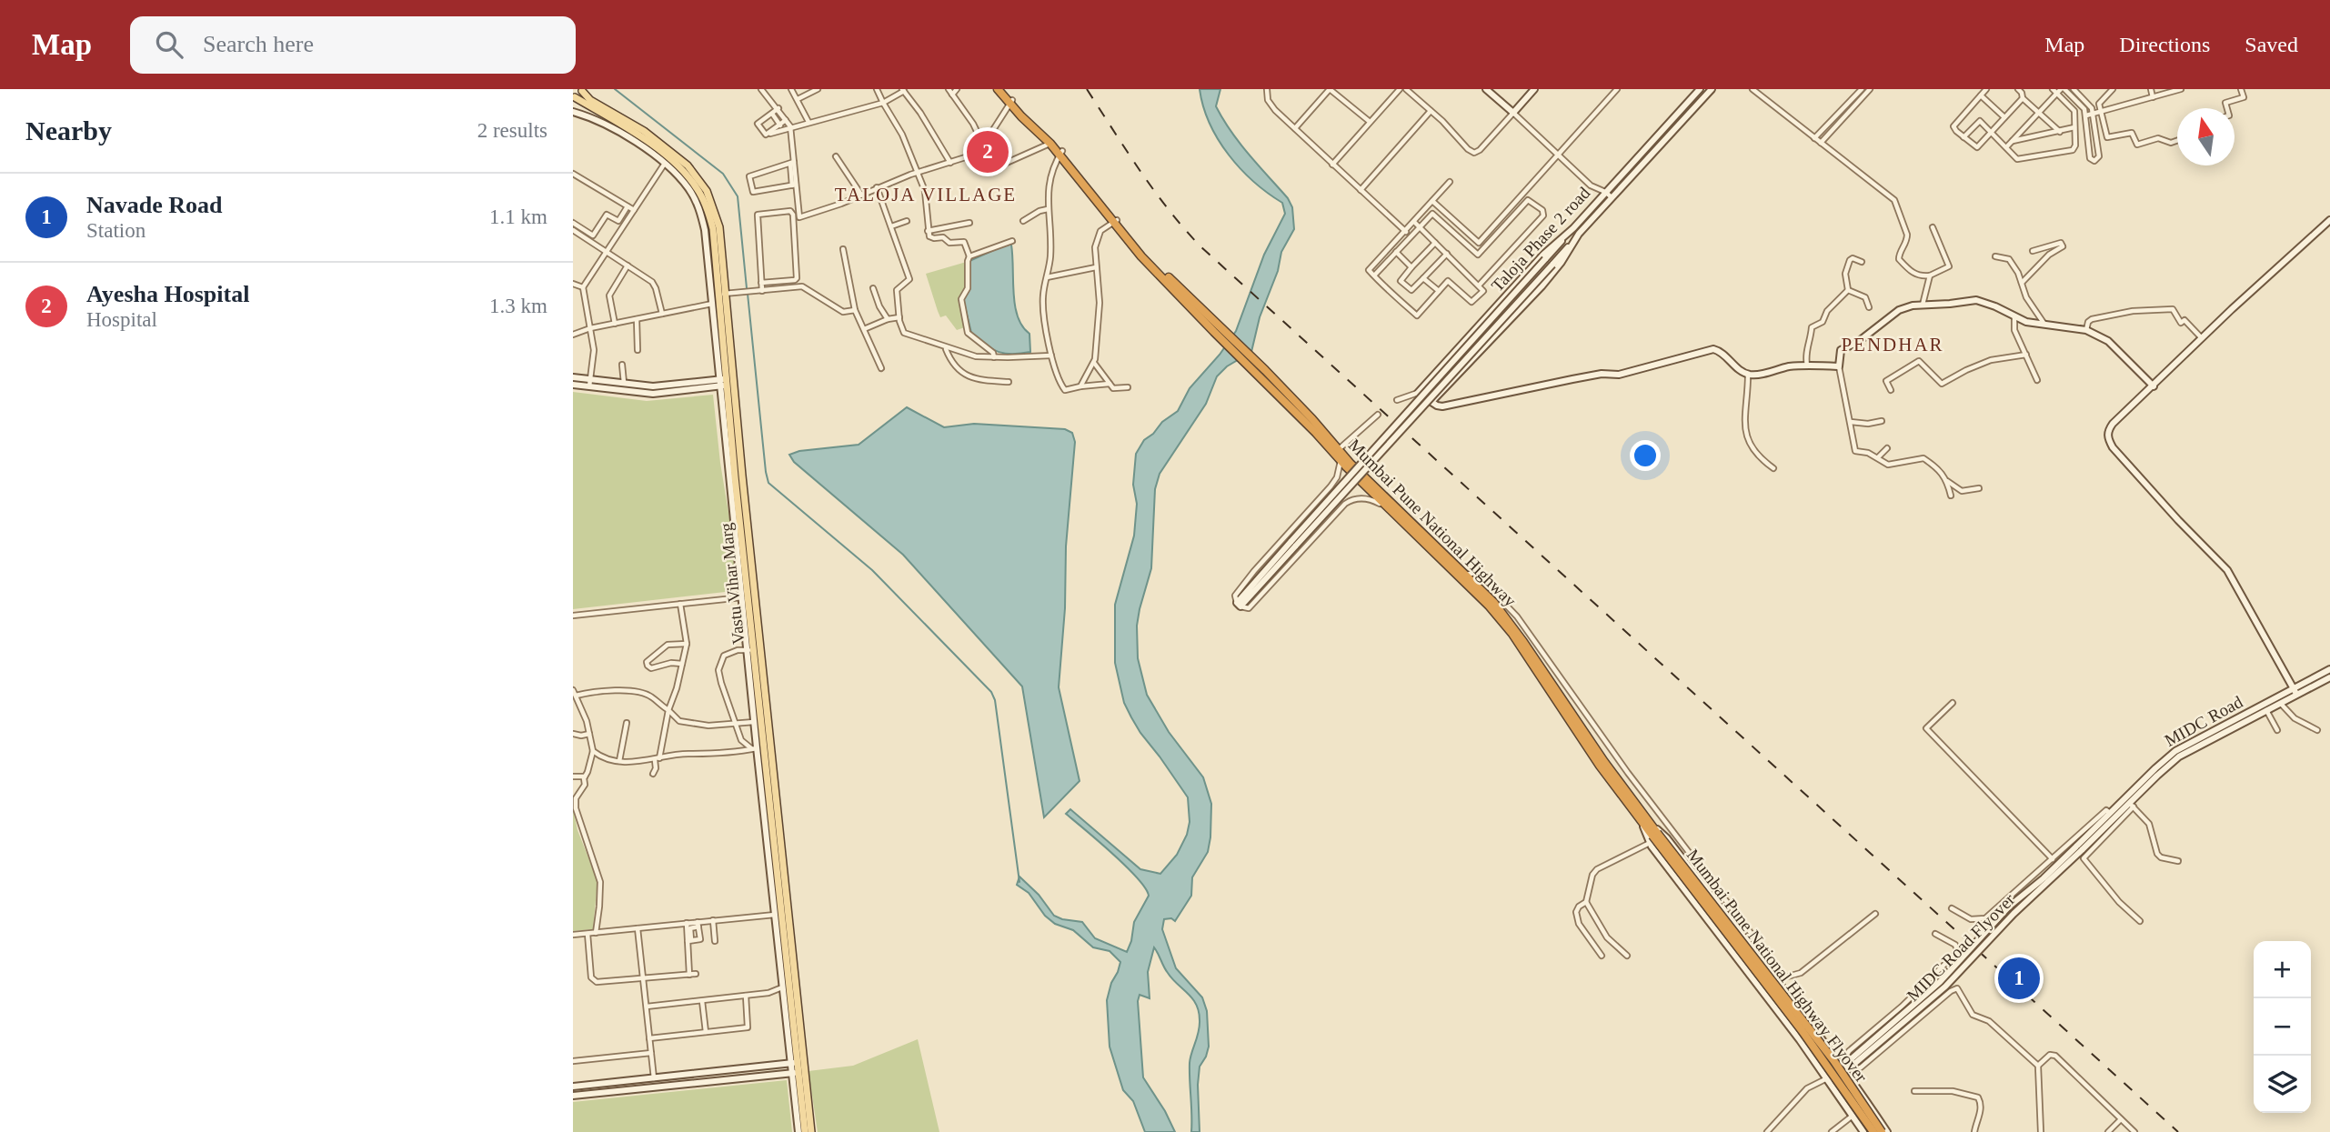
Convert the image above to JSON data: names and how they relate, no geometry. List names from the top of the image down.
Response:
{
  "streets": {
    "highway": ["Mumbai Pune National Highway", "Mumbai Pune National Highway Flyover"],
    "main road": ["Vastu Vihar Marg"],
    "street": ["Taloja Phase 2 road", "MIDC Road", "MIDC Road Flyover"]
  },
  "crossings": [
    ["Mumbai Pune National Highway", "Mumbai Pune National Highway Flyover"],
    ["MIDC Road", "MIDC Road Flyover"]
  ],
  "districts": ["TALOJA VILLAGE", "PENDHAR"],
  "north": "top",
  "page": {
    "header": "Map",
    "search": "Search here",
    "nav": ["Map", "Directions", "Saved"],
    "heading": ["Nearby", "2 results"],
    "pins": ["2", "1"],
    "list": [
      {
        "mark": "1",
        "name": "Navade Road",
        "note": "Station",
        "value": "1.1 km"
      },
      {
        "mark": "2",
        "name": "Ayesha Hospital",
        "note": "Hospital",
        "value": "1.3 km"
      }
    ],
    "map_buttons": ["+", "−"]
  }
}
